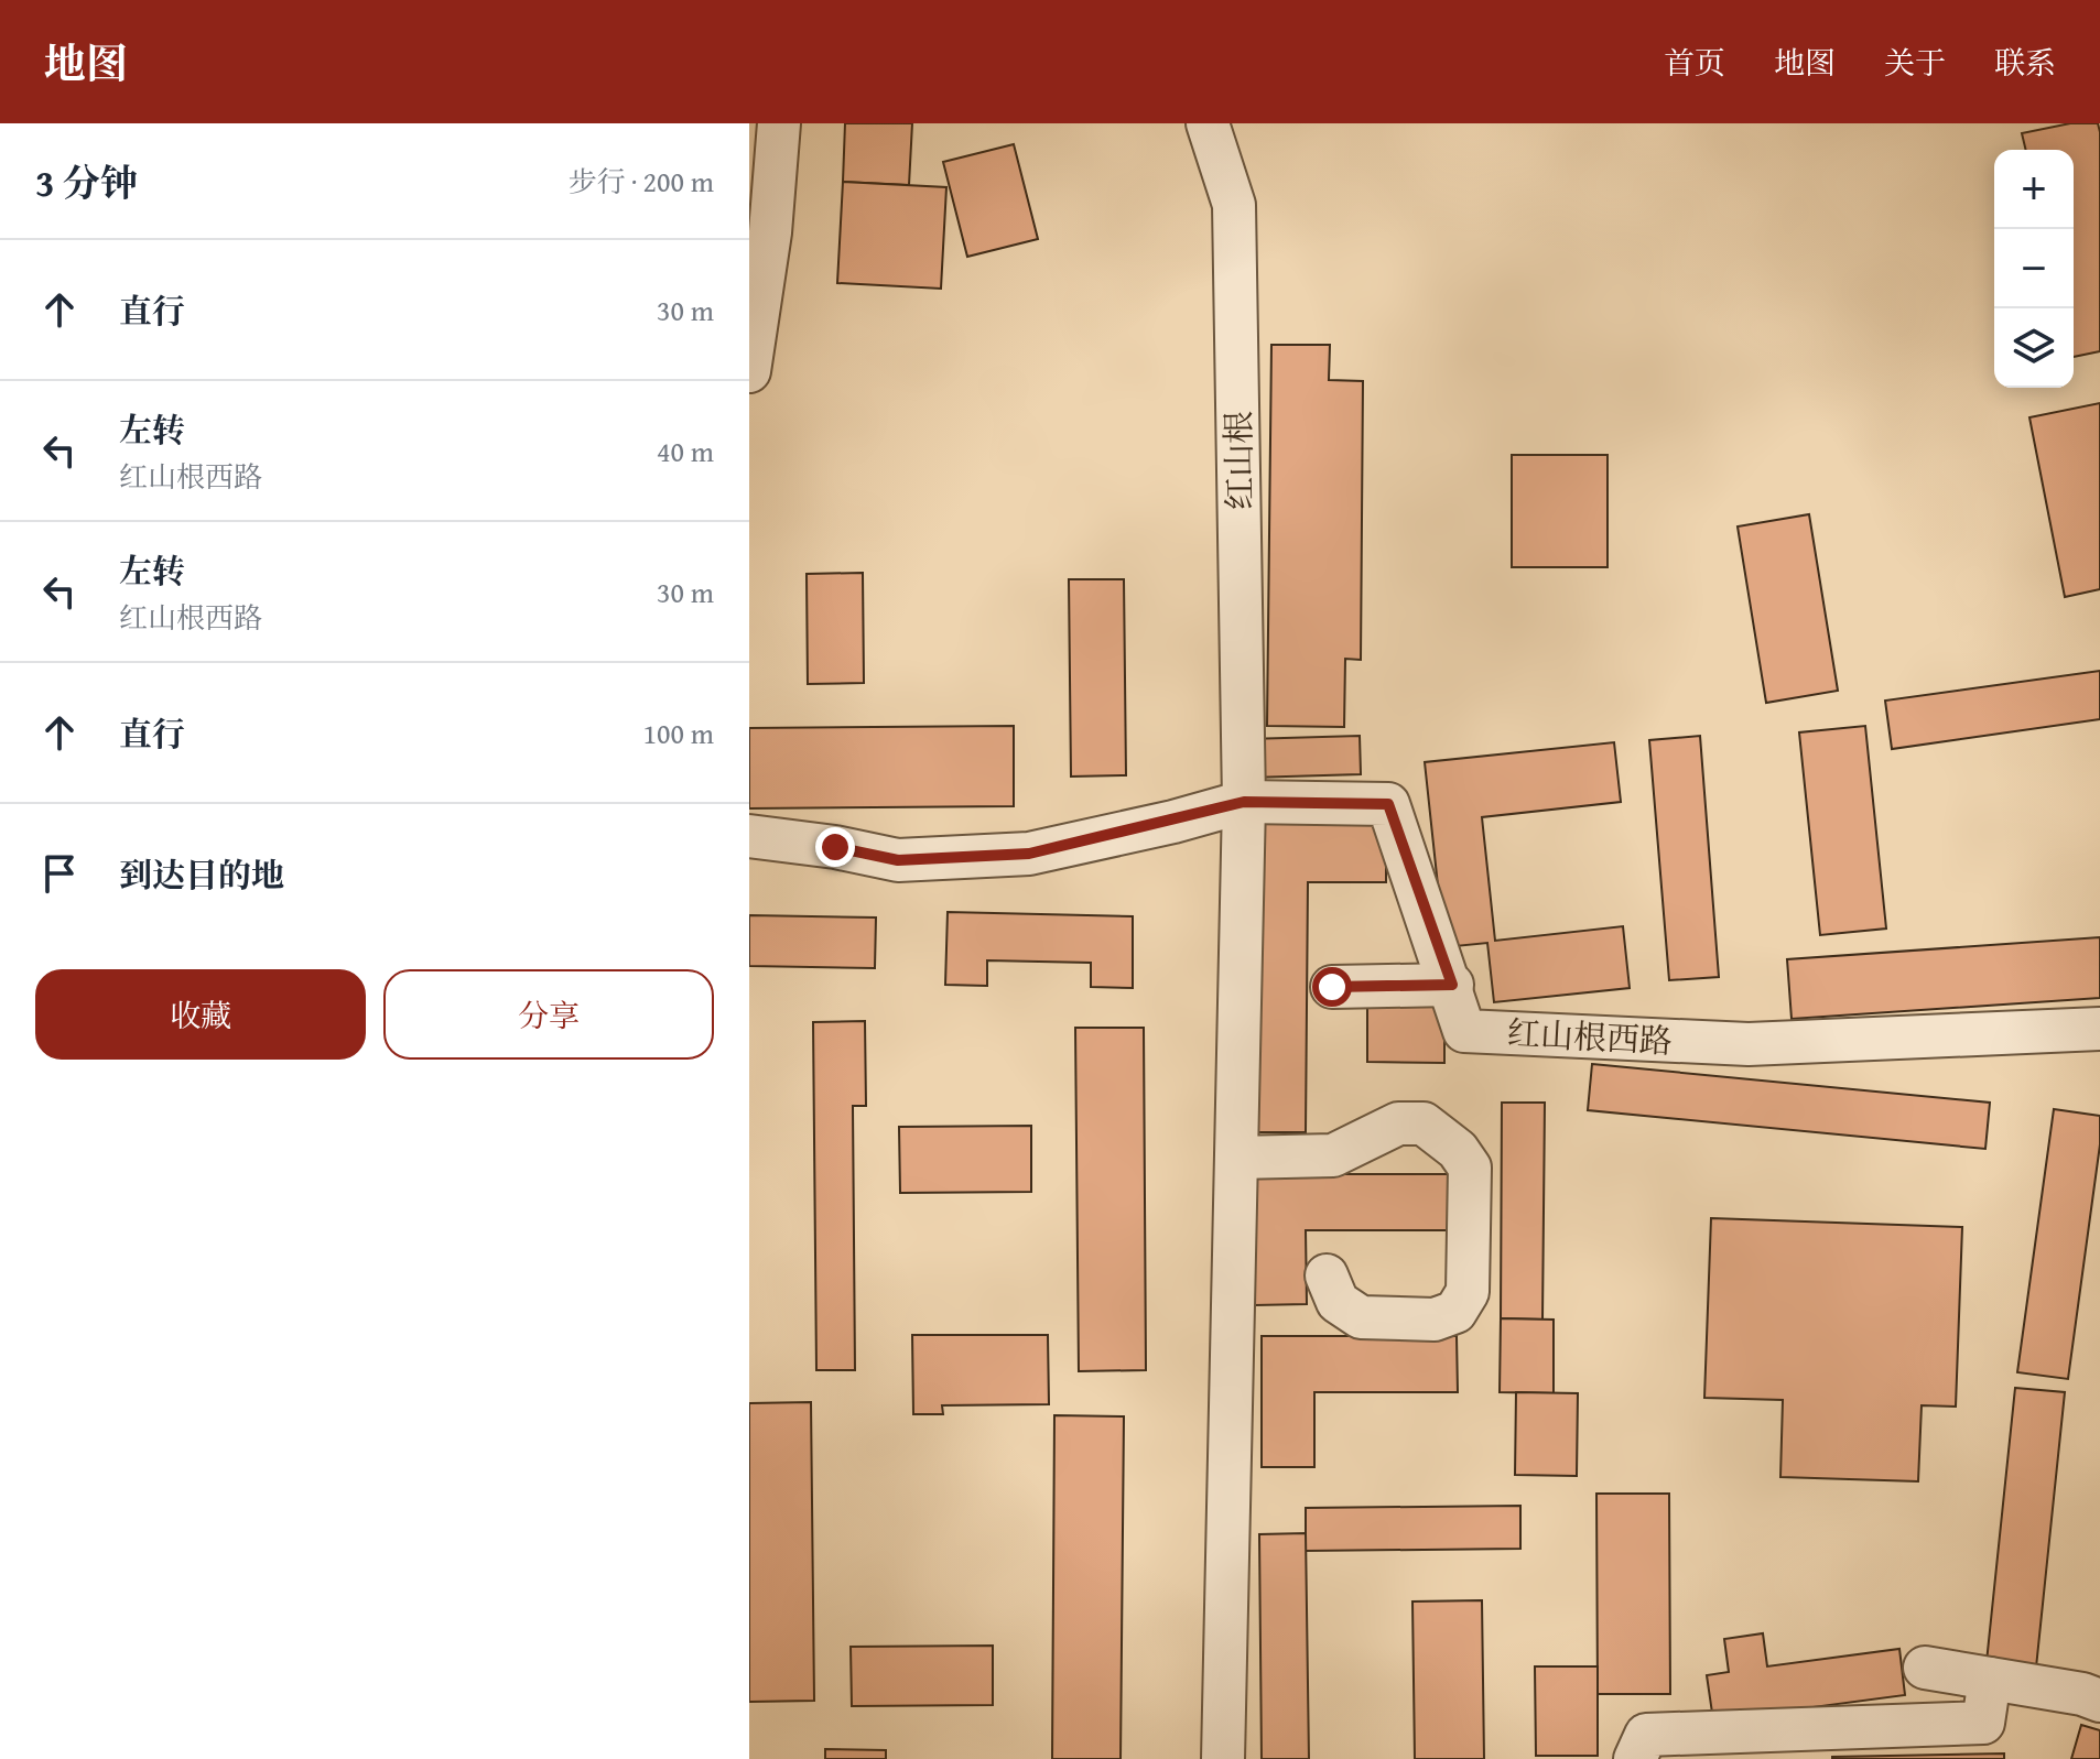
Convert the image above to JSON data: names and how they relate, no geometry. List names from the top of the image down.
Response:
{
  "streets": {
    "street": ["红山根", "红山根西路"]
  },
  "crossings": [
    ["红山根", "红山根西路"]
  ],
  "page": {
    "header": "地图",
    "nav": [
      "首页",
      "地图",
      "关于",
      "联系"
    ],
    "heading": ["3 分钟", "步行 · 200 m"],
    "map_buttons": ["+", "−"],
    "list": [
      ["直行", "30 m"],
      ["左转", "红山根西路", "40 m"],
      ["左转", "红山根西路", "30 m"],
      ["直行", "100 m"],
      "到达目的地"
    ],
    "buttons": ["收藏", "分享"]
  }
}
